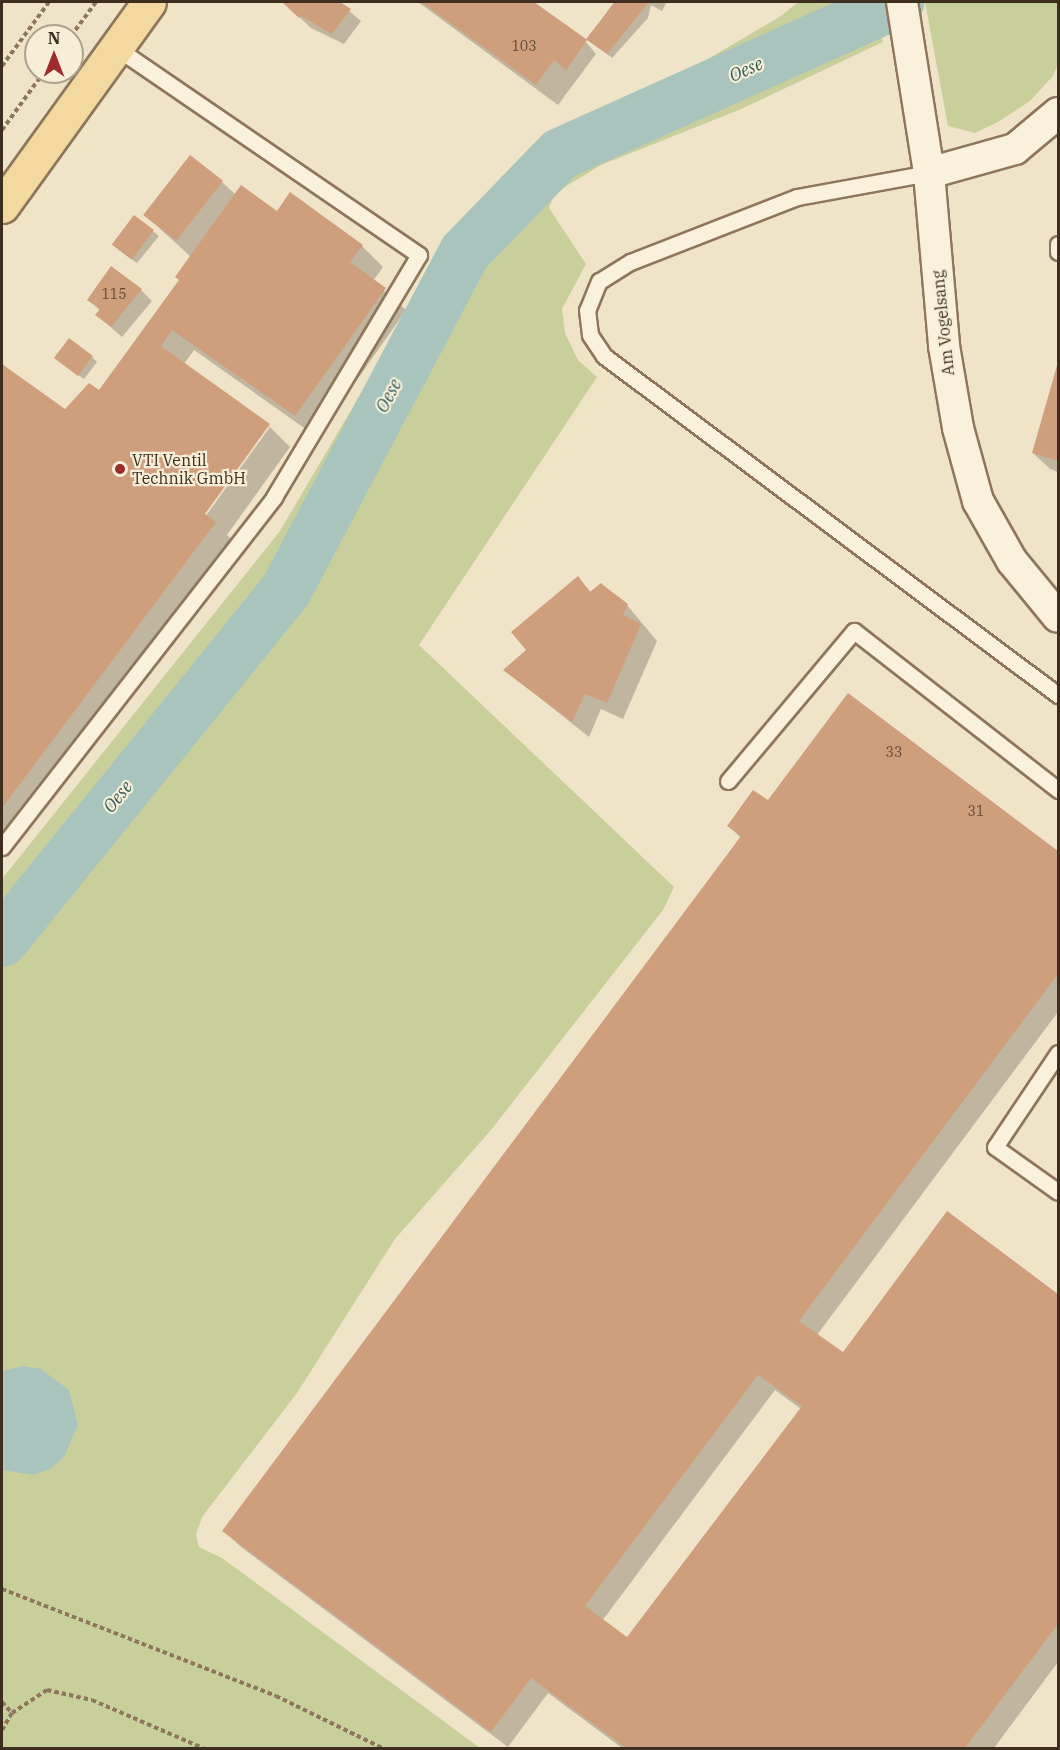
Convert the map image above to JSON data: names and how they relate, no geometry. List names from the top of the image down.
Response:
{
  "streets": {
    "street": ["Am Vogelsang"]
  },
  "water": ["Oese"],
  "places": ["VTI Ventil Technik GmbH"],
  "house_numbers": [
    "103",
    "115",
    "33",
    "31"
  ],
  "north": "top"
}
